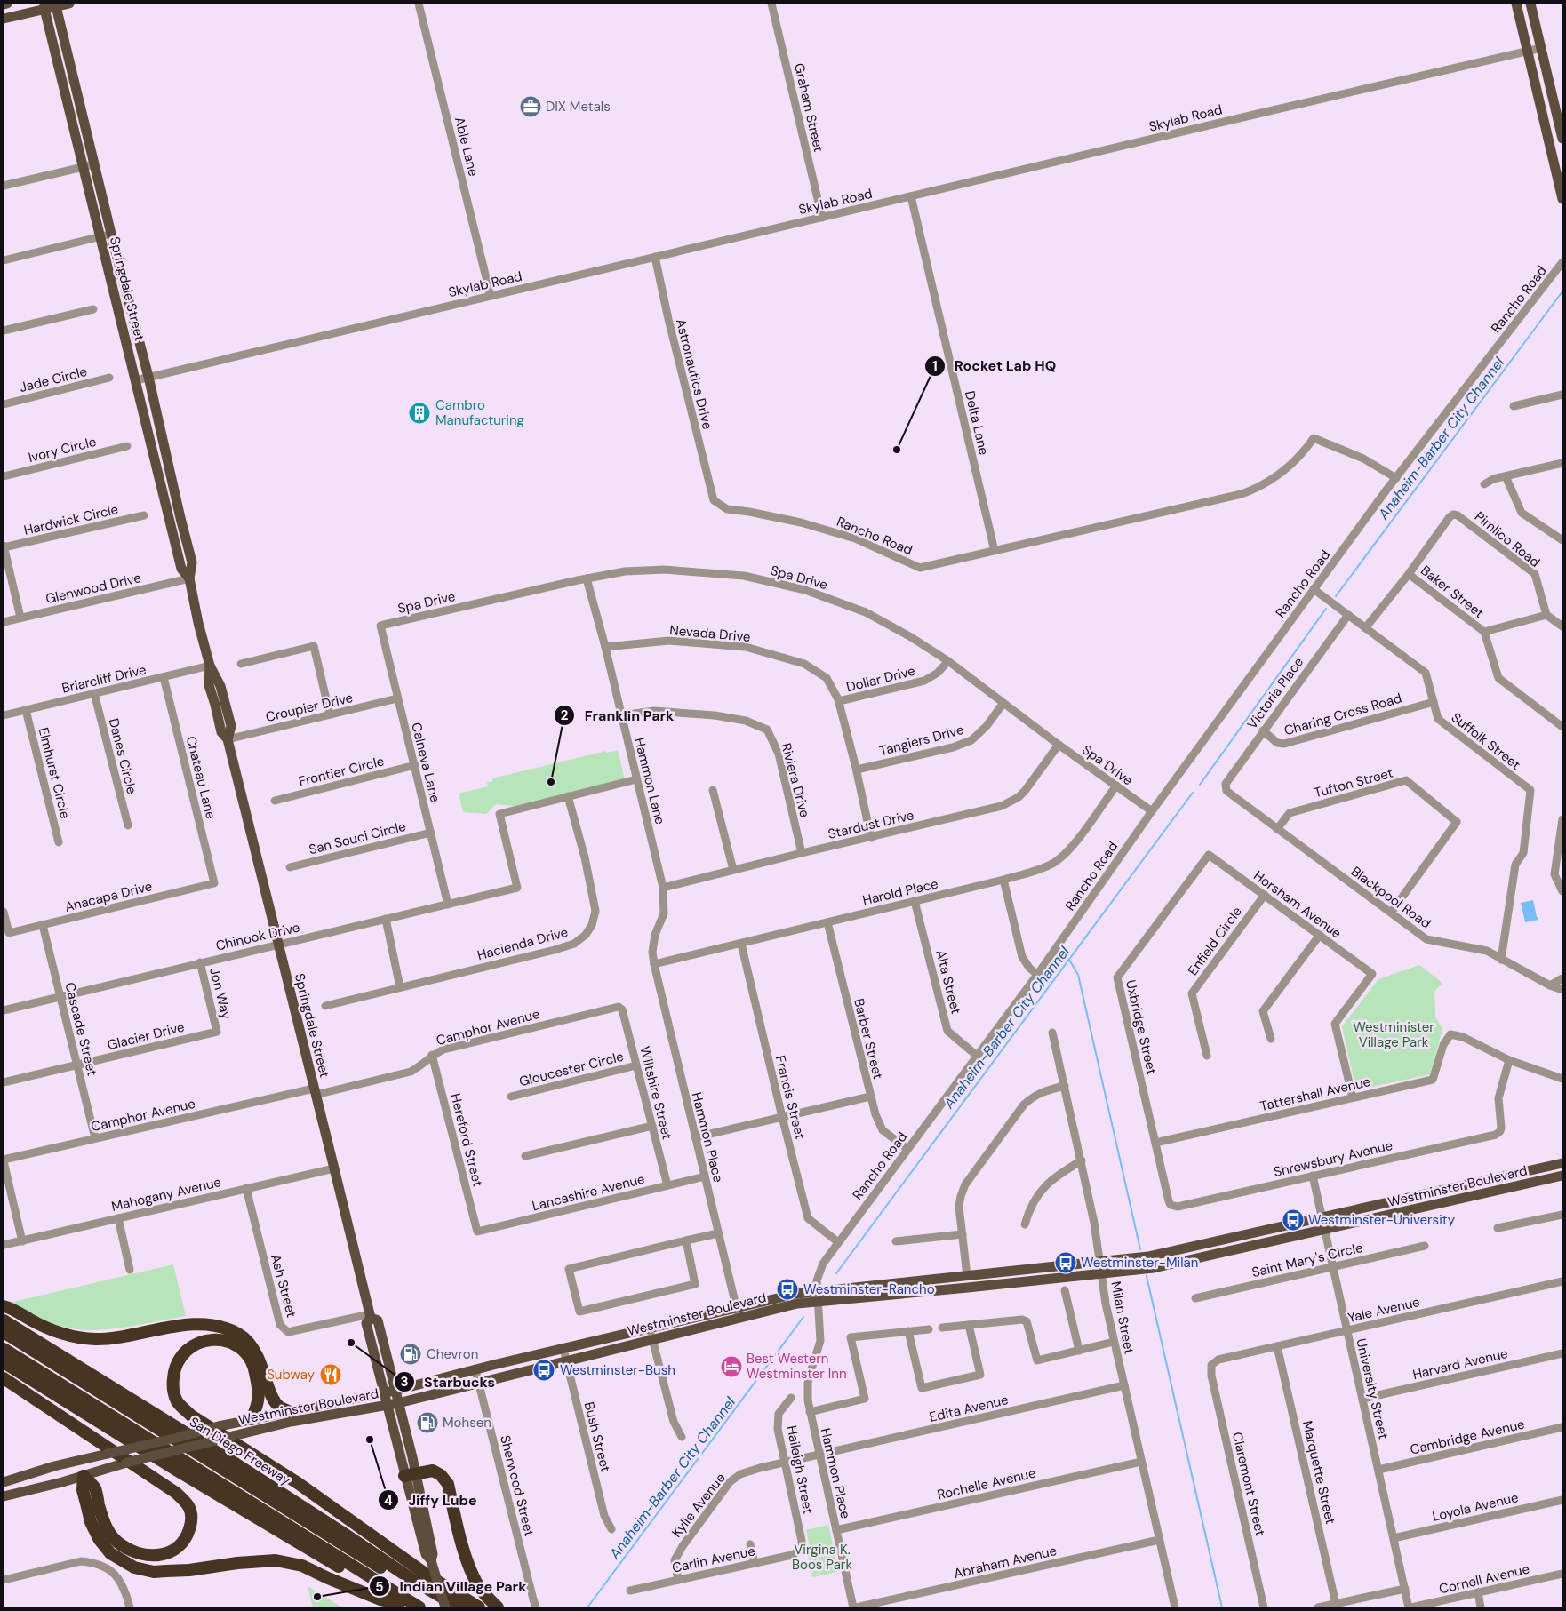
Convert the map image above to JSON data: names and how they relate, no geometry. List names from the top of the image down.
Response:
{
  "streets": {
    "highway": ["San Diego Freeway"],
    "main road": ["Springdale Street", "Westminster Boulevard"],
    "street": [
      "Graham Street",
      "Skylab Road",
      "Able Lane",
      "Rancho Road",
      "Astronautics Drive",
      "Jade Circle",
      "Delta Lane",
      "Ivory Circle",
      "Hardwick Circle",
      "Pimlico Road",
      "Spa Drive",
      "Glenwood Drive",
      "Baker Street",
      "Nevada Drive",
      "Briarcliff Drive",
      "Dollar Drive",
      "Victoria Place",
      "Croupier Drive",
      "Charing Cross Road",
      "Tangiers Drive",
      "Suffolk Street",
      "Danes Circle",
      "Calneva Lane",
      "Frontier Circle",
      "Elmhurst Circle",
      "Chateau Lane",
      "Riviera Drive",
      "Hammon Lane",
      "Tufton Street",
      "Stardust Drive",
      "San Souci Circle",
      "Harold Place",
      "Anacapa Drive",
      "Blackpool Road",
      "Horsham Avenue",
      "Chinook Drive",
      "Enfield Circle",
      "Hacienda Drive",
      "Alta Street",
      "Jon Way",
      "Camphor Avenue",
      "Uxbridge Street",
      "Cascade Street",
      "Glacier Drive",
      "Barber Street",
      "Gloucester Circle",
      "Wiltshire Street",
      "Tattershall Avenue",
      "Francis Street",
      "Hammon Place",
      "Hereford Street",
      "Shrewsbury Avenue",
      "Lancashire Avenue",
      "Mahogany Avenue",
      "Saint Mary's Circle",
      "Ash Street",
      "Yale Avenue",
      "Milan Street",
      "Harvard Avenue",
      "University Street",
      "Edita Avenue",
      "Bush Street",
      "Cambridge Avenue",
      "Haileigh Street",
      "Marquette Street",
      "Rochelle Avenue",
      "Claremont Street",
      "Sherwood Street",
      "Kylie Avenue",
      "Loyola Avenue",
      "Carlin Avenue",
      "Abraham Avenue",
      "Cornell Avenue"
    ]
  },
  "crossings": [
    ["Graham Street", "Skylab Road"],
    ["Skylab Road", "Able Lane"],
    ["Skylab Road", "Springdale Street"],
    ["Skylab Road", "Astronautics Drive"],
    ["Skylab Road", "Delta Lane"],
    ["Springdale Street", "Glenwood Drive"],
    ["Springdale Street", "Briarcliff Drive"],
    ["Springdale Street", "Croupier Drive"],
    ["Springdale Street", "Chinook Drive"],
    ["Springdale Street", "Camphor Avenue"],
    ["Springdale Street", "Westminster Boulevard"],
    ["Springdale Street", "Mahogany Avenue"],
    ["Springdale Street", "Ash Street"],
    ["Rancho Road", "Astronautics Drive"],
    ["Rancho Road", "Delta Lane"],
    ["Rancho Road", "Spa Drive"],
    ["Rancho Road", "Suffolk Street"],
    ["Rancho Road", "Alta Street"],
    ["Rancho Road", "Barber Street"],
    ["Rancho Road", "Francis Street"],
    ["Rancho Road", "Hammon Place"],
    ["Rancho Road", "Westminster Boulevard"],
    ["Pimlico Road", "Baker Street"],
    ["Spa Drive", "Dollar Drive"],
    ["Spa Drive", "Tangiers Drive"],
    ["Spa Drive", "Calneva Lane"],
    ["Spa Drive", "Hammon Lane"],
    ["Spa Drive", "Stardust Drive"],
    ["Spa Drive", "Harold Place"],
    ["Nevada Drive", "Dollar Drive"],
    ["Nevada Drive", "Tangiers Drive"],
    ["Nevada Drive", "Hammon Lane"],
    ["Nevada Drive", "Stardust Drive"],
    ["Briarcliff Drive", "Danes Circle"],
    ["Briarcliff Drive", "Elmhurst Circle"],
    ["Briarcliff Drive", "Chateau Lane"],
    ["Victoria Place", "Charing Cross Road"],
    ["Victoria Place", "Suffolk Street"],
    ["Victoria Place", "Blackpool Road"],
    ["Croupier Drive", "Calneva Lane"],
    ["Charing Cross Road", "Suffolk Street"],
    ["Suffolk Street", "Blackpool Road"],
    ["Calneva Lane", "Frontier Circle"],
    ["Calneva Lane", "San Souci Circle"],
    ["Calneva Lane", "Chinook Drive"],
    ["Chateau Lane", "Anacapa Drive"],
    ["Riviera Drive", "Hammon Lane"],
    ["Riviera Drive", "Stardust Drive"],
    ["Hammon Lane", "Stardust Drive"],
    ["Hammon Lane", "Harold Place"],
    ["Hammon Lane", "Hammon Place"],
    ["Tufton Street", "Blackpool Road"],
    ["Harold Place", "Alta Street"],
    ["Harold Place", "Barber Street"],
    ["Harold Place", "Francis Street"],
    ["Harold Place", "Hammon Place"],
    ["Anacapa Drive", "Cascade Street"],
    ["Horsham Avenue", "Enfield Circle"],
    ["Horsham Avenue", "Uxbridge Street"],
    ["Horsham Avenue", "Tattershall Avenue"],
    ["Chinook Drive", "Hacienda Drive"],
    ["Chinook Drive", "Jon Way"],
    ["Chinook Drive", "Cascade Street"],
    ["Jon Way", "Glacier Drive"],
    ["Camphor Avenue", "Cascade Street"],
    ["Camphor Avenue", "Wiltshire Street"],
    ["Camphor Avenue", "Hereford Street"],
    ["Uxbridge Street", "Tattershall Avenue"],
    ["Uxbridge Street", "Shrewsbury Avenue"],
    ["Cascade Street", "Glacier Drive"],
    ["Gloucester Circle", "Wiltshire Street"],
    ["Wiltshire Street", "Lancashire Avenue"],
    ["Tattershall Avenue", "Shrewsbury Avenue"],
    ["Hammon Place", "Westminster Boulevard"],
    ["Hammon Place", "Lancashire Avenue"],
    ["Hammon Place", "Edita Avenue"],
    ["Hammon Place", "Rochelle Avenue"],
    ["Hammon Place", "Kylie Avenue"],
    ["Hammon Place", "Abraham Avenue"],
    ["Hereford Street", "Lancashire Avenue"],
    ["Shrewsbury Avenue", "University Street"],
    ["Westminster Boulevard", "Milan Street"],
    ["Westminster Boulevard", "University Street"],
    ["Westminster Boulevard", "Bush Street"],
    ["Westminster Boulevard", "Sherwood Street"],
    ["Mahogany Avenue", "Ash Street"],
    ["Saint Mary's Circle", "University Street"],
    ["Yale Avenue", "University Street"],
    ["Yale Avenue", "Marquette Street"],
    ["Yale Avenue", "Claremont Street"],
    ["Milan Street", "Edita Avenue"],
    ["Milan Street", "Rochelle Avenue"],
    ["Milan Street", "Abraham Avenue"],
    ["Harvard Avenue", "University Street"],
    ["University Street", "Cambridge Avenue"],
    ["University Street", "Loyola Avenue"],
    ["University Street", "Cornell Avenue"],
    ["Edita Avenue", "Kylie Avenue"],
    ["Haileigh Street", "Kylie Avenue"],
    ["Haileigh Street", "Carlin Avenue"],
    ["Kylie Avenue", "Carlin Avenue"]
  ],
  "water": ["Anaheim-Barber City Channel"],
  "parks": ["Westminister Village Park", "Virgina K. Boos Park"],
  "places": {
    "office": ["DIX Metals"],
    "building": ["Cambro Manufacturing"],
    "other": [
      "Rocket Lab HQ",
      "Franklin Park",
      "Starbucks",
      "Jiffy Lube",
      "Indian Village Park"
    ],
    "bus stop": [
      "Westminster-University",
      "Westminster-Milan",
      "Westminster-Rancho",
      "Westminster-Bush"
    ],
    "fuel station": ["Chevron", "Mohsen"],
    "hotel": ["Best Western Westminster Inn"],
    "restaurant": ["Subway"]
  }
}
